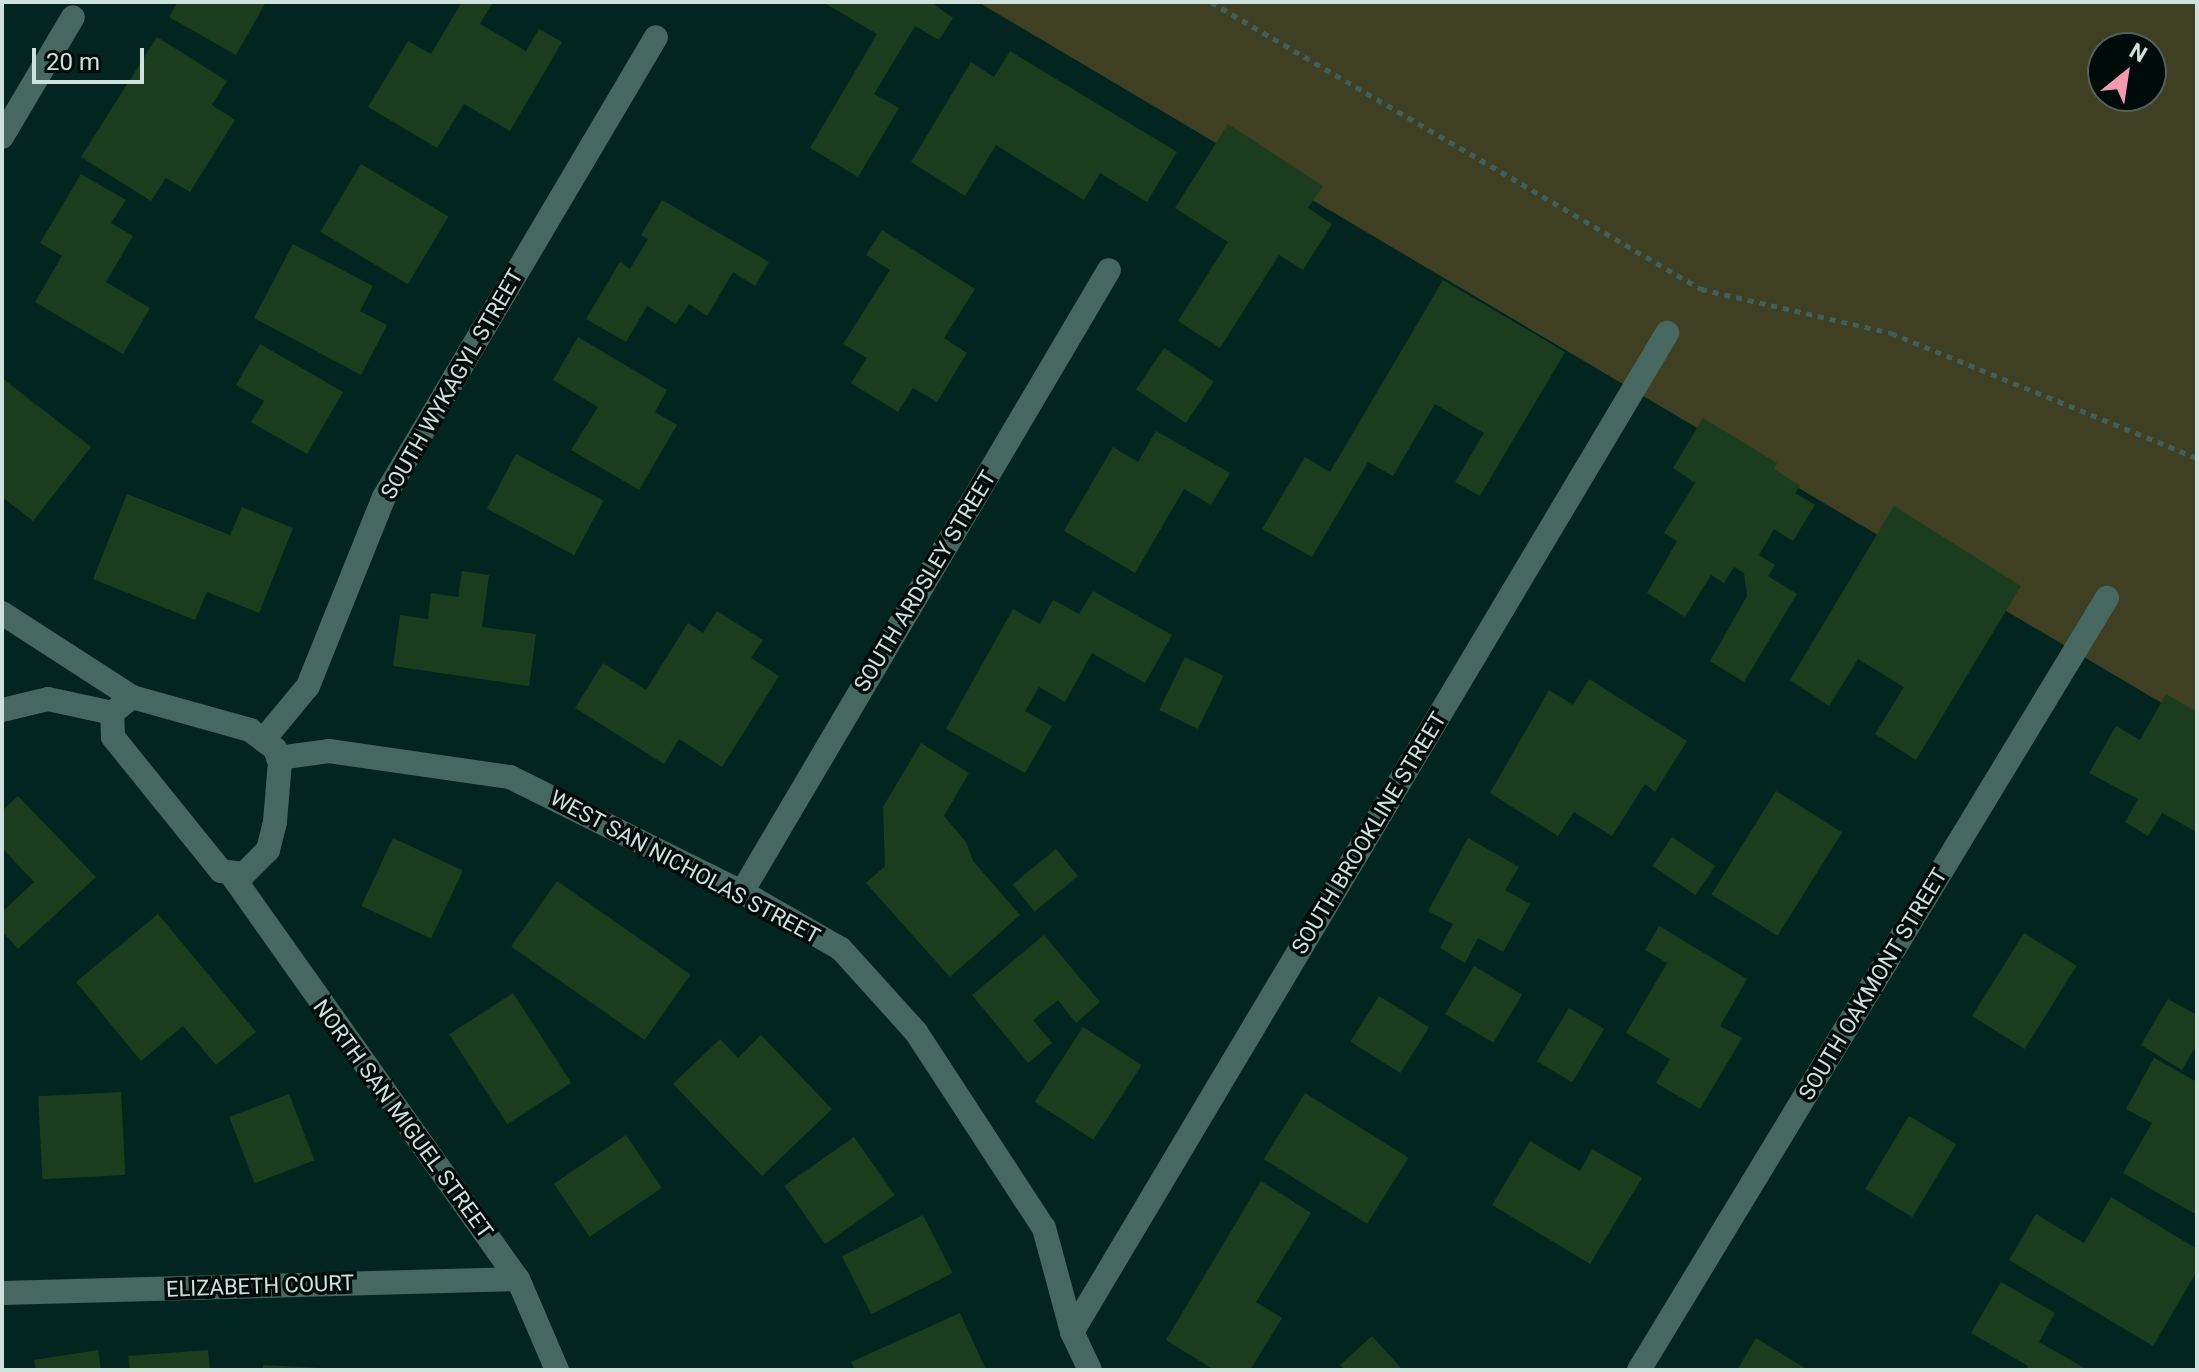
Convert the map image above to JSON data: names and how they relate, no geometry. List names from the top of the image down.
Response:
{
  "streets": {
    "street": [
      "SOUTH WYKAGYL STREET",
      "SOUTH ARDSLEY STREET",
      "SOUTH BROOKLINE STREET",
      "WEST SAN NICHOLAS STREET",
      "SOUTH OAKMONT STREET",
      "NORTH SAN MIGUEL STREET",
      "ELIZABETH COURT"
    ]
  },
  "crossings": [
    ["SOUTH WYKAGYL STREET", "WEST SAN NICHOLAS STREET"],
    ["SOUTH ARDSLEY STREET", "WEST SAN NICHOLAS STREET"],
    ["SOUTH BROOKLINE STREET", "WEST SAN NICHOLAS STREET"],
    ["NORTH SAN MIGUEL STREET", "ELIZABETH COURT"]
  ],
  "scale_bar": "20 m",
  "north": "top right"
}
